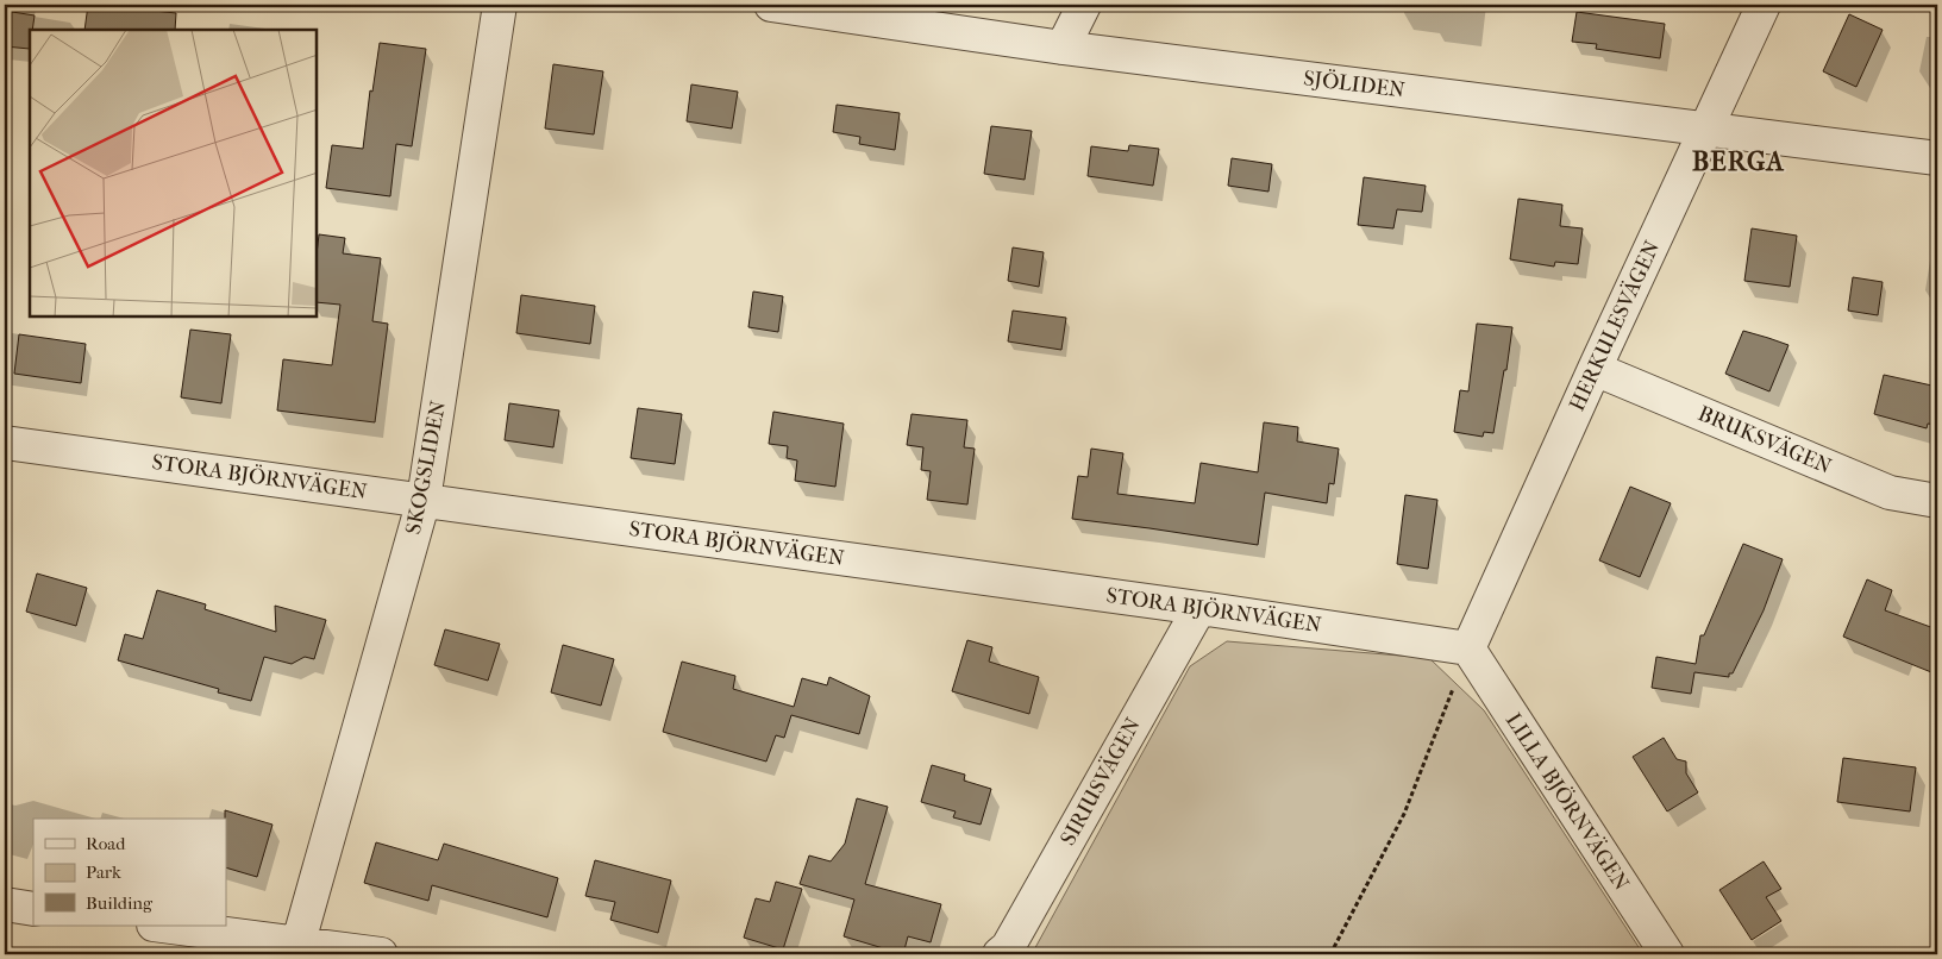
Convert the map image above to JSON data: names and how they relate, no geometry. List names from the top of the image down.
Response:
{
  "streets": {
    "street": [
      "SJÖLIDEN",
      "HERKULESVÄGEN",
      "BRUKSVÄGEN",
      "SKOGSLIDEN",
      "STORA BJÖRNVÄGEN",
      "SIRIUSVÄGEN",
      "LILLA BJÖRNVÄGEN"
    ]
  },
  "crossings": [
    ["SJÖLIDEN", "HERKULESVÄGEN"],
    ["HERKULESVÄGEN", "BRUKSVÄGEN"],
    ["HERKULESVÄGEN", "STORA BJÖRNVÄGEN"],
    ["HERKULESVÄGEN", "LILLA BJÖRNVÄGEN"],
    ["SKOGSLIDEN", "STORA BJÖRNVÄGEN"],
    ["STORA BJÖRNVÄGEN", "SIRIUSVÄGEN"],
    ["STORA BJÖRNVÄGEN", "LILLA BJÖRNVÄGEN"]
  ],
  "districts": ["BERGA"],
  "legend": ["Road", "Park", "Building"]
}
